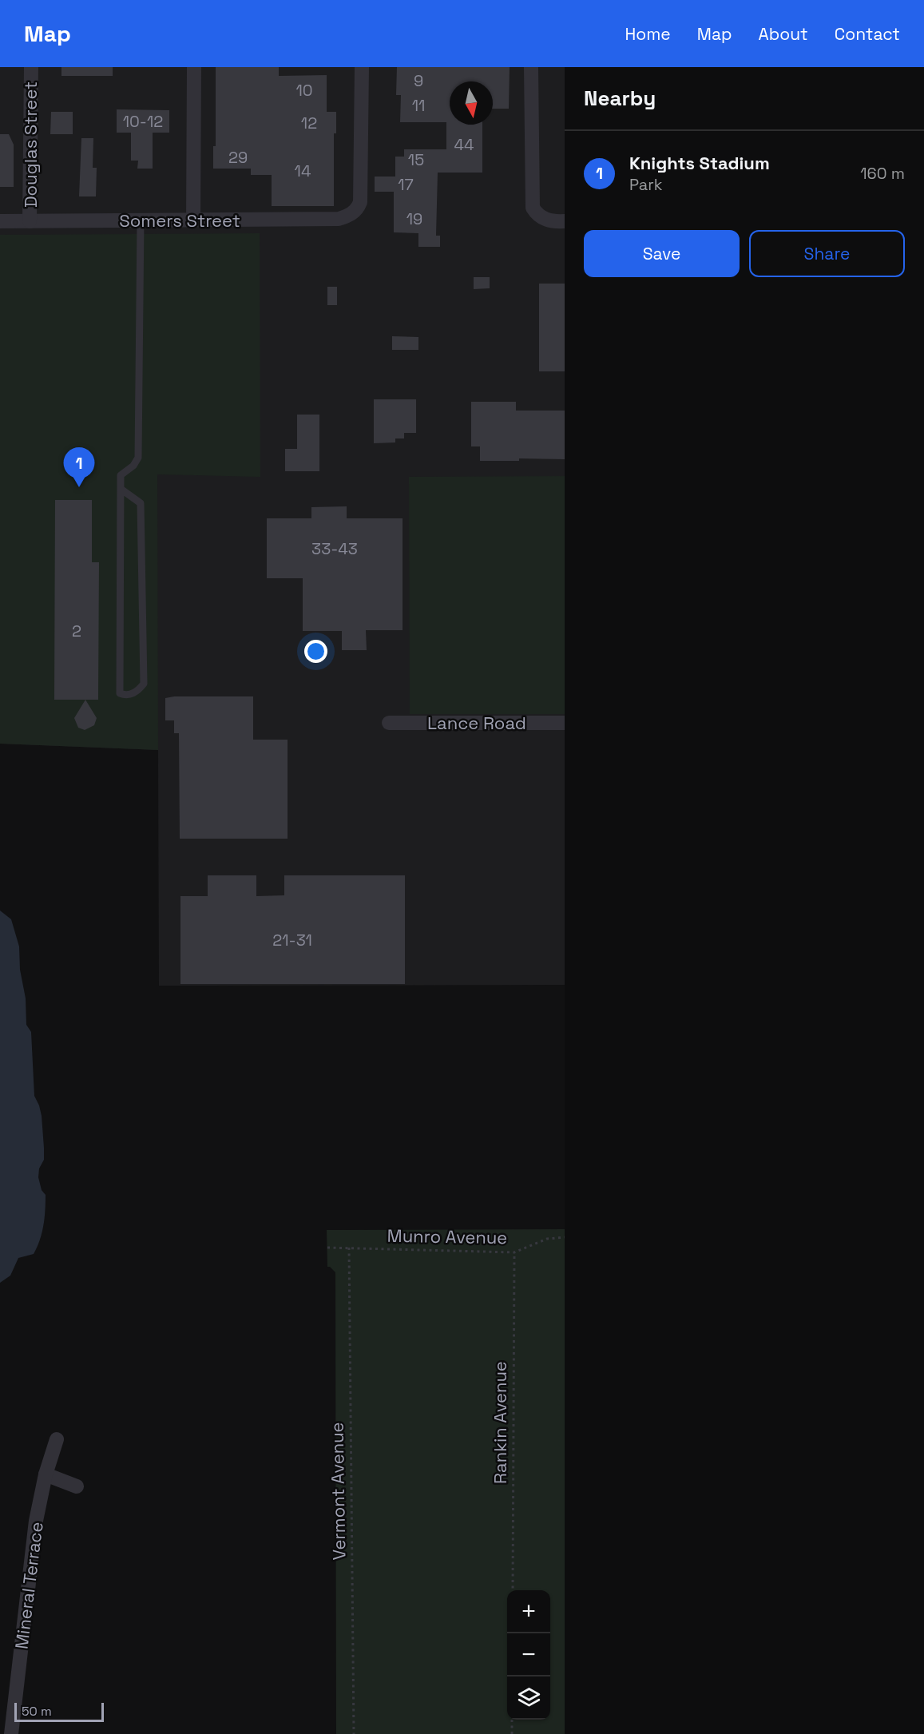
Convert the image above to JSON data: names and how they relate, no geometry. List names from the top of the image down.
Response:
{
  "streets": {
    "street": [
      "Douglas Street",
      "Somers Street",
      "Lance Road",
      "Mineral Terrace"
    ],
    "path": ["Munro Avenue", "Rankin Avenue", "Vermont Avenue"]
  },
  "crossings": [
    ["Douglas Street", "Somers Street"],
    ["Munro Avenue", "Rankin Avenue"],
    ["Munro Avenue", "Vermont Avenue"]
  ],
  "house_numbers": [
    "9",
    "10",
    "11",
    "10-12",
    "12",
    "44",
    "29",
    "15",
    "14",
    "17",
    "19",
    "33-43",
    "2",
    "21-31"
  ],
  "scale_bar": "50 m",
  "north": "bottom",
  "page": {
    "header": "Map",
    "nav": [
      "Home",
      "Map",
      "About",
      "Contact"
    ],
    "heading": "Nearby",
    "list": [
      {
        "mark": "1",
        "name": "Knights Stadium",
        "note": "Park",
        "value": "160 m"
      }
    ],
    "buttons": ["Save", "Share"],
    "pins": "1",
    "map_buttons": ["+", "−"],
    "scale": "50 m"
  }
}
